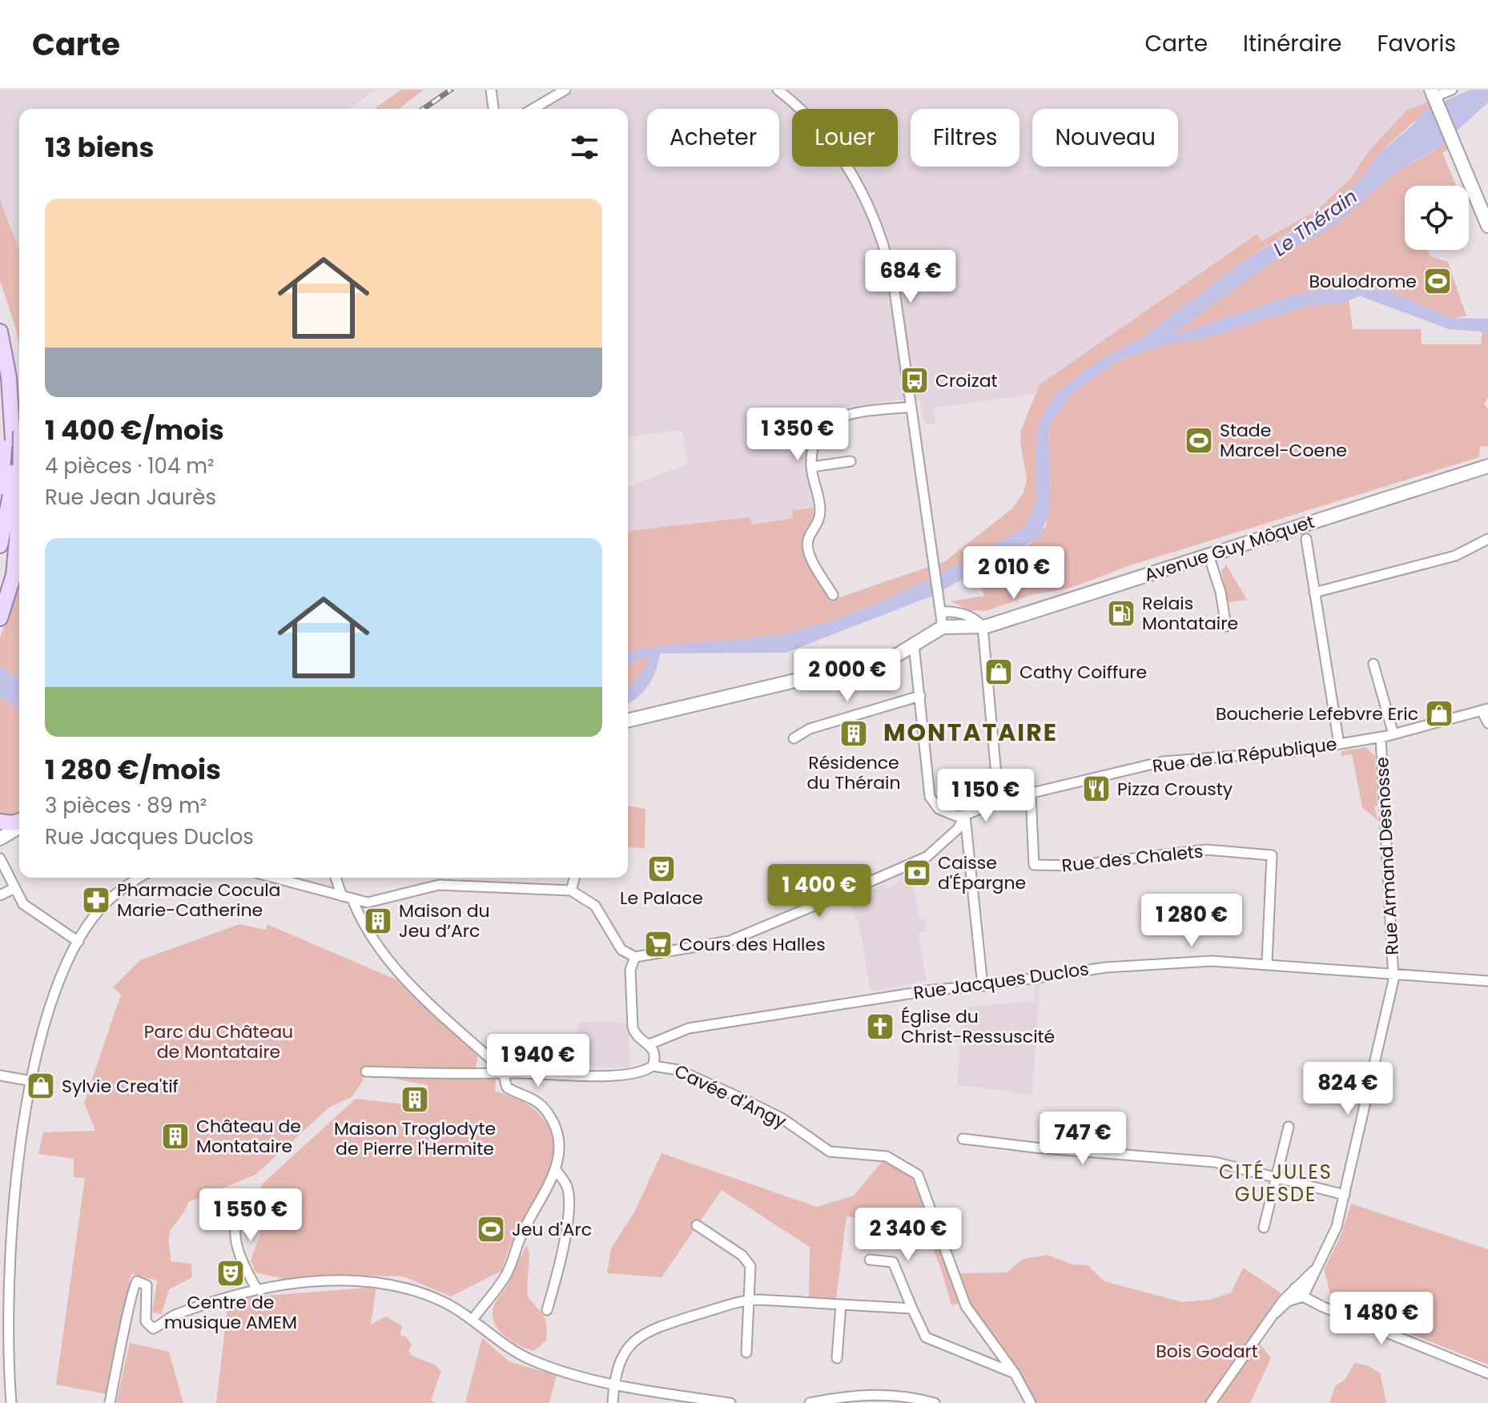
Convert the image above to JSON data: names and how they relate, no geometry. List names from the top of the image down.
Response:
{
  "streets": {
    "main road": ["Avenue Guy Môquet"],
    "street": [
      "Rue de la République",
      "Rue Armand Desnosse",
      "Rue des Chalets",
      "Rue Jacques Duclos",
      "Cavée d'Angy"
    ]
  },
  "crossings": [
    ["Rue de la République", "Rue Armand Desnosse"],
    ["Rue de la République", "Rue des Chalets"],
    ["Rue Armand Desnosse", "Rue Jacques Duclos"],
    ["Rue des Chalets", "Rue Jacques Duclos"]
  ],
  "districts": ["MONTATAIRE", "CITÉ JULES GUESDE"],
  "water": ["Le Thérain"],
  "parks": ["Parc du Château de Montataire", "Bois Godart"],
  "places": {
    "sports": ["Boulodrome", "Stade Marcel-Coene", "Jeu d'Arc"],
    "bus stop": ["Croizat"],
    "fuel station": ["Relais Montataire"],
    "shop": ["Cathy Coiffure", "Boucherie Lefebvre Eric", "Sylvie Crea'tif"],
    "building": [
      "Résidence du Thérain",
      "Maison du Jeu d’Arc",
      "Maison Troglodyte de Pierre l'Hermite",
      "Château de Montataire"
    ],
    "restaurant": ["Pizza Crousty"],
    "theatre": ["Le Palace", "Centre de musique AMEM"],
    "bank": ["Caisse d'Épargne"],
    "pharmacy": ["Pharmacie Cocula Marie-Catherine"],
    "supermarket": ["Cours des Halles"],
    "church": ["Église du Christ-Ressuscité"]
  },
  "page": {
    "header": "Carte",
    "nav": ["Carte", "Itinéraire", "Favoris"],
    "chip": [
      "Acheter",
      "Louer",
      "Filtres",
      "Nouveau"
    ],
    "heading": "13 biens",
    "list": [
      {
        "name": "1 400 €/mois",
        "note": "4 pièces · 104 m² · Rue Jean Jaurès"
      },
      {
        "name": "1 280 €/mois",
        "note": "3 pièces · 89 m² · Rue Jacques Duclos"
      }
    ],
    "price": [
      "684 €",
      "1 350 €",
      "2 010 €",
      "2 000 €",
      "1 150 €",
      "1 400 €",
      "1 280 €",
      "1 940 €",
      "824 €",
      "747 €",
      "1 550 €",
      "2 340 €",
      "1 480 €"
    ]
  }
}
